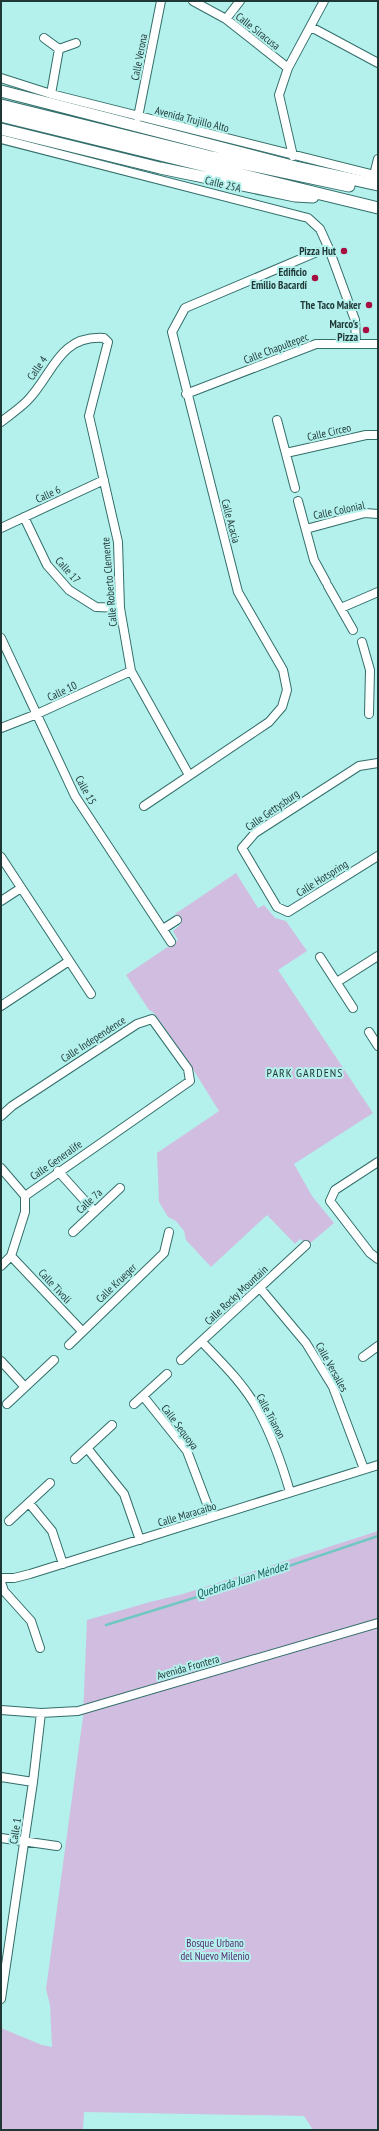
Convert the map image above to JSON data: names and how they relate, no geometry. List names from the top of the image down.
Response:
{
  "streets": {
    "street": [
      "Calle Siracusa",
      "Calle Verona",
      "Avenida Trujillo Alto",
      "Calle 25A",
      "Calle Chapultepec",
      "Calle 4",
      "Calle Circeo",
      "Calle 6",
      "Calle Colonial",
      "Calle Acacia",
      "Calle 17",
      "Calle Roberto Clemente",
      "Calle 10",
      "Calle 15",
      "Calle Gettysburg",
      "Calle Hotspring",
      "Calle Independence",
      "Calle Generalife",
      "Calle 7a",
      "Calle Krueger",
      "Calle Tivoli",
      "Calle Rocky Mountain",
      "Calle Versalles",
      "Calle Trianon",
      "Calle Sequoya",
      "Calle Maracaibo",
      "Avenida Frontera",
      "Calle 1"
    ]
  },
  "crossings": [
    ["Calle Verona", "Avenida Trujillo Alto"],
    ["Calle 25A", "Calle Chapultepec"],
    ["Calle Chapultepec", "Calle Acacia"],
    ["Calle 4", "Calle Roberto Clemente"],
    ["Calle 6", "Calle 17"],
    ["Calle 6", "Calle Roberto Clemente"],
    ["Calle Acacia", "Calle Roberto Clemente"],
    ["Calle 17", "Calle Roberto Clemente"],
    ["Calle Roberto Clemente", "Calle 10"],
    ["Calle 10", "Calle 15"],
    ["Calle Gettysburg", "Calle Hotspring"],
    ["Calle Independence", "Calle Generalife"],
    ["Calle Generalife", "Calle 7a"],
    ["Calle Krueger", "Calle Tivoli"],
    ["Calle Rocky Mountain", "Calle Versalles"],
    ["Calle Rocky Mountain", "Calle Trianon"],
    ["Calle Versalles", "Calle Maracaibo"],
    ["Calle Trianon", "Calle Maracaibo"],
    ["Calle Sequoya", "Calle Maracaibo"],
    ["Avenida Frontera", "Calle 1"]
  ],
  "districts": ["PARK GARDENS"],
  "water": ["Quebrada Juan Méndez"],
  "parks": ["Bosque Urbano del Nuevo Milenio"],
  "places": [
    "Pizza Hut",
    "Edificio Emilio Bacardí",
    "The Taco Maker",
    "Marco's Pizza"
  ]
}
